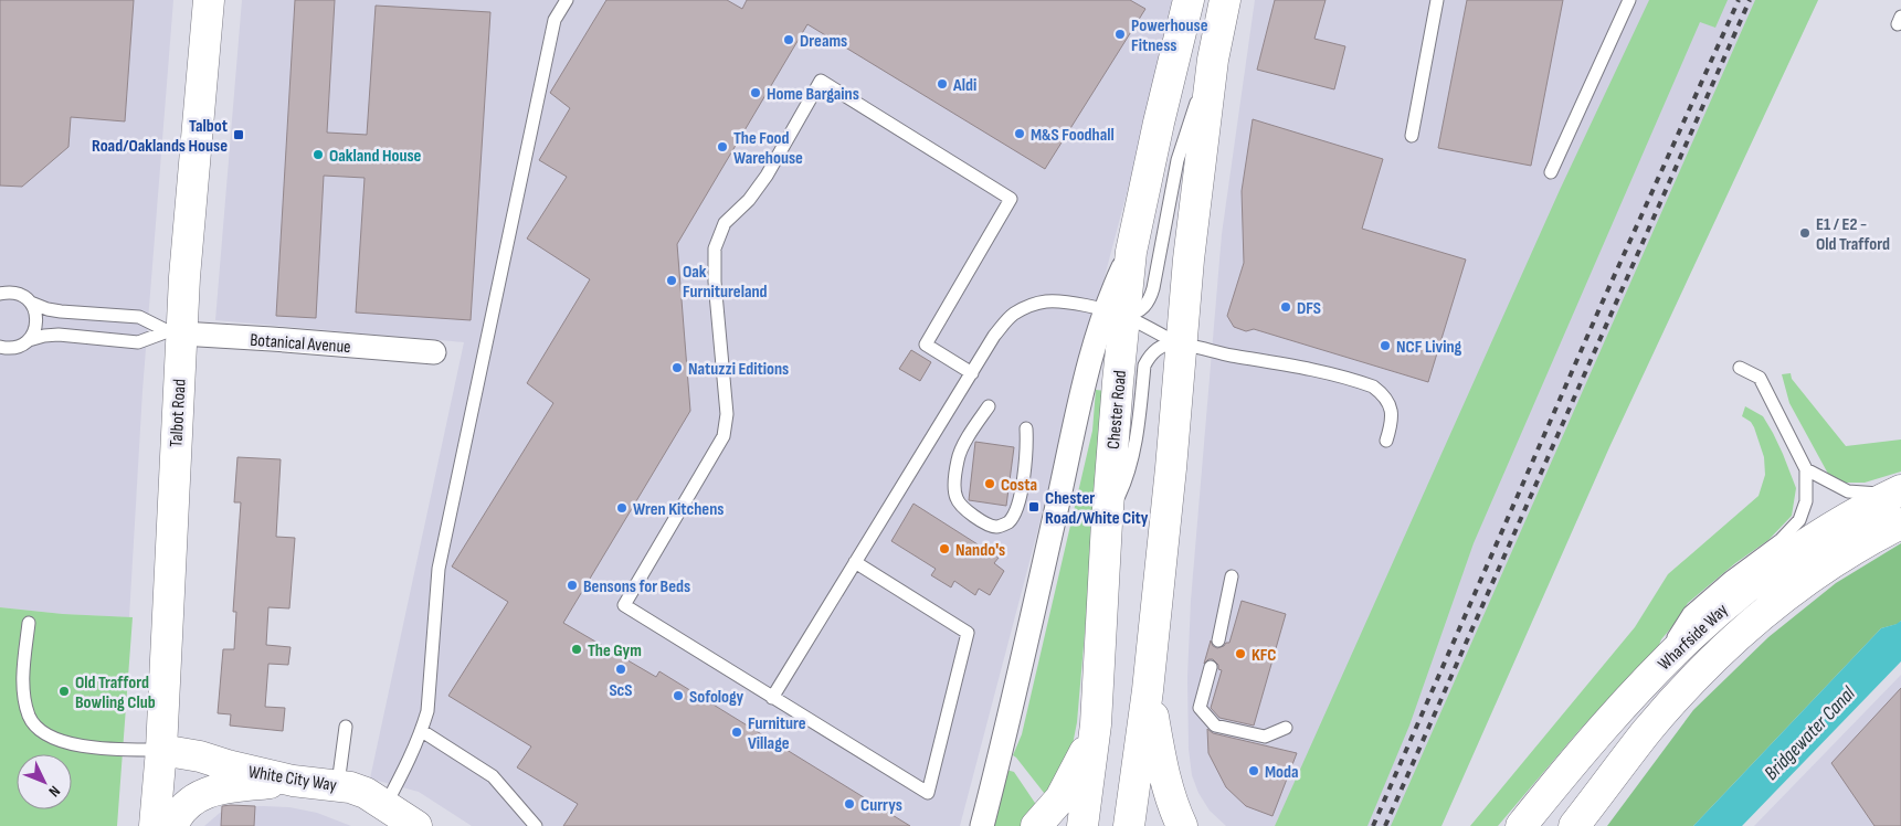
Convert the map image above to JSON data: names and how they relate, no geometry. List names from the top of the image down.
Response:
{
  "streets": {
    "main road": [
      "Chester Road",
      "Talbot Road",
      "Wharfside Way",
      "White City Way"
    ],
    "street": ["Botanical Avenue"]
  },
  "crossings": [
    ["Botanical Avenue", "Talbot Road"],
    ["Talbot Road", "White City Way"]
  ],
  "water": ["Bridgewater Canal"],
  "places": {
    "other": [
      "Powerhouse Fitness",
      "Dreams",
      "Aldi",
      "Home Bargains",
      "M&S Foodhall",
      "The Food Warehouse",
      "Oakland House",
      "E1 / E2 - Old Trafford",
      "Oak Furnitureland",
      "DFS",
      "NCF Living",
      "Natuzzi Editions",
      "Costa",
      "Wren Kitchens",
      "Nando's",
      "Bensons for Beds",
      "The Gym",
      "KFC",
      "ScS",
      "Old Trafford Bowling Club",
      "Sofology",
      "Furniture Village",
      "Moda",
      "Currys"
    ],
    "transit": ["Talbot Road/Oaklands House", "Chester Road/White City"]
  },
  "north": "bottom right"
}
